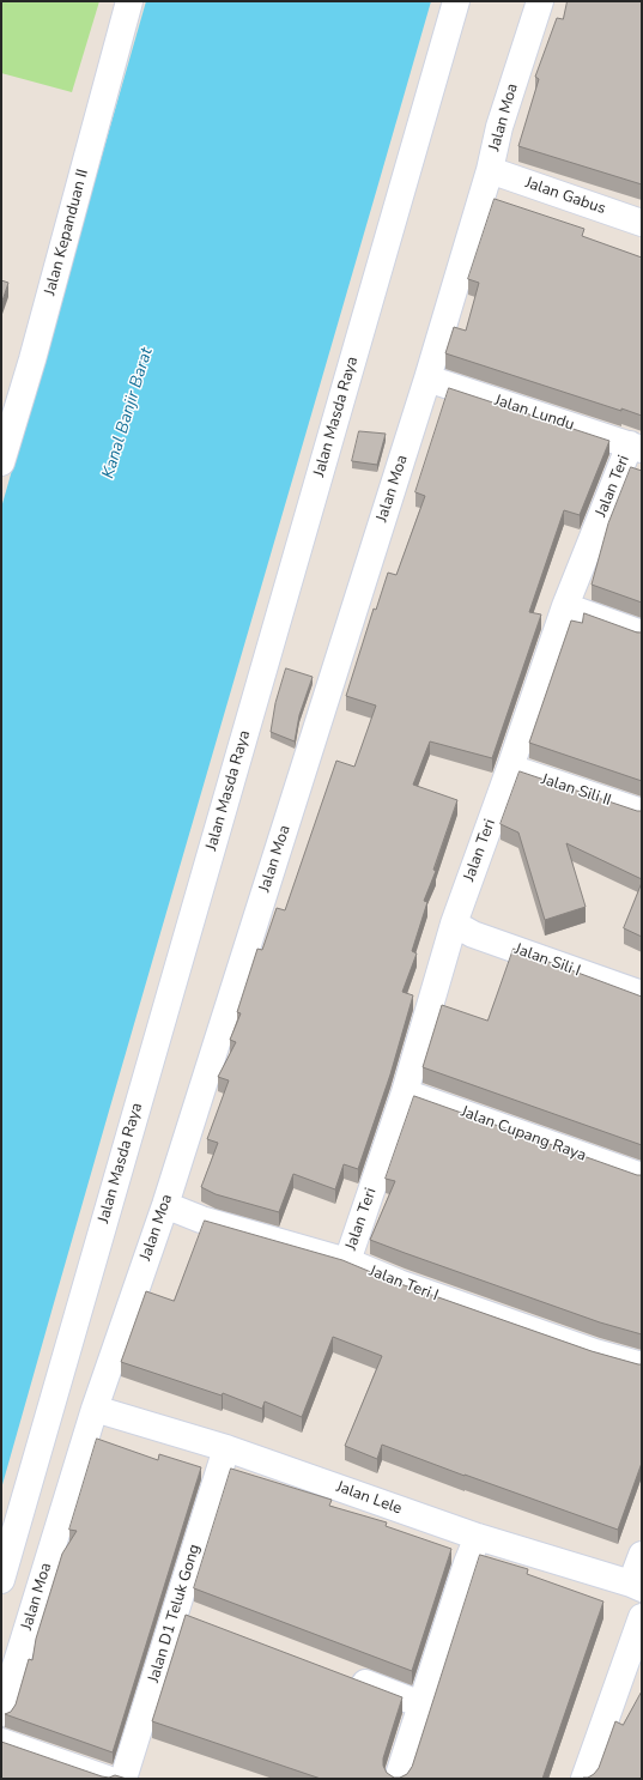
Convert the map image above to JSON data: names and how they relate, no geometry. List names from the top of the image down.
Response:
{
  "streets": {
    "street": [
      "Jalan Moa",
      "Jalan Gabus",
      "Jalan Kepanduan II",
      "Jalan Lundu",
      "Jalan Masda Raya",
      "Jalan Teri",
      "Jalan Sili II",
      "Jalan Sili I",
      "Jalan Cupang Raya",
      "Jalan Teri I",
      "Jalan Lele",
      "Jalan D1 Teluk Gong"
    ]
  },
  "crossings": [
    ["Jalan Moa", "Jalan Gabus"],
    ["Jalan Moa", "Jalan Lundu"],
    ["Jalan Moa", "Jalan Teri I"],
    ["Jalan Moa", "Jalan Lele"],
    ["Jalan Lundu", "Jalan Teri"],
    ["Jalan Teri", "Jalan Sili II"],
    ["Jalan Teri", "Jalan Sili I"],
    ["Jalan Teri", "Jalan Cupang Raya"],
    ["Jalan Teri", "Jalan Teri I"],
    ["Jalan Lele", "Jalan D1 Teluk Gong"]
  ],
  "water": ["Kanal Banjir Barat"]
}
